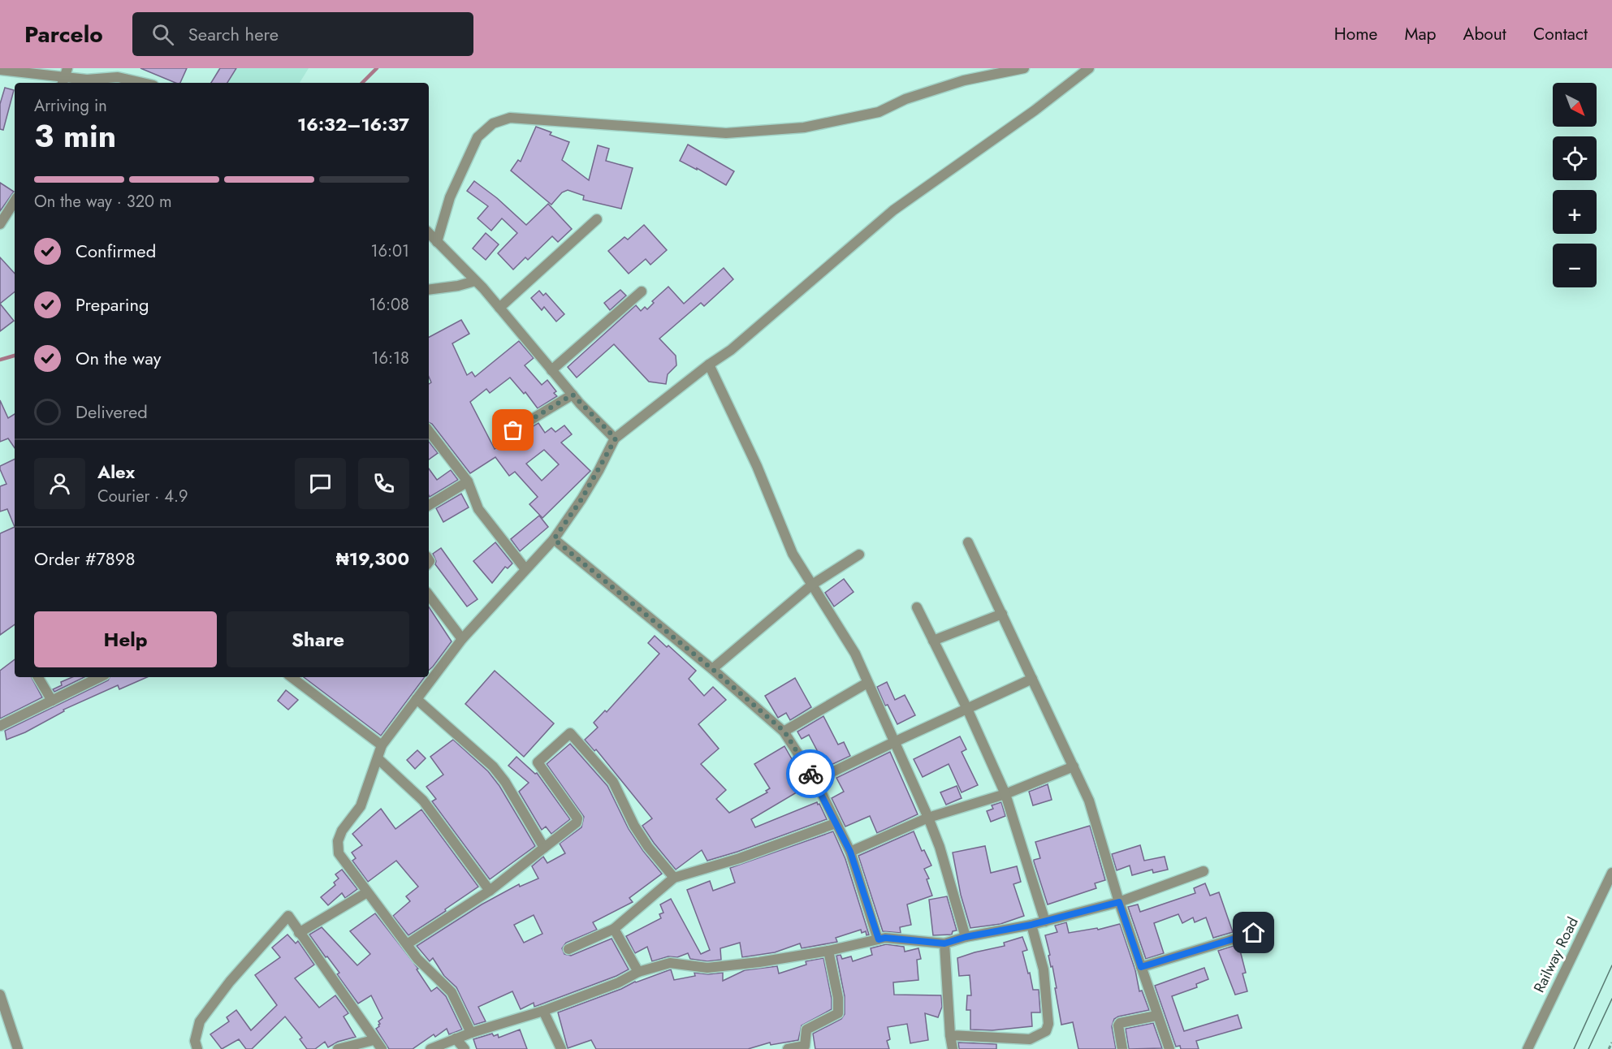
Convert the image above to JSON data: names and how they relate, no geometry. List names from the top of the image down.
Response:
{
  "streets": {
    "street": ["Railway Road"]
  },
  "north": "bottom right",
  "page": {
    "header": "Parcelo",
    "search": "Search here",
    "nav": [
      "Home",
      "Map",
      "About",
      "Contact"
    ],
    "map_buttons": ["+", "−"],
    "heading": ["3 min", "Arriving in", "16:32–16:37"],
    "panel": [
      "Alex",
      "Courier · 4.9",
      "Order #7898",
      "₦19,300"
    ],
    "bar": "On the way · 320 m",
    "list": [
      ["Confirmed", "16:01"],
      ["Preparing", "16:08"],
      ["On the way", "16:18"],
      "Delivered"
    ],
    "buttons": ["Help", "Share"]
  }
}
